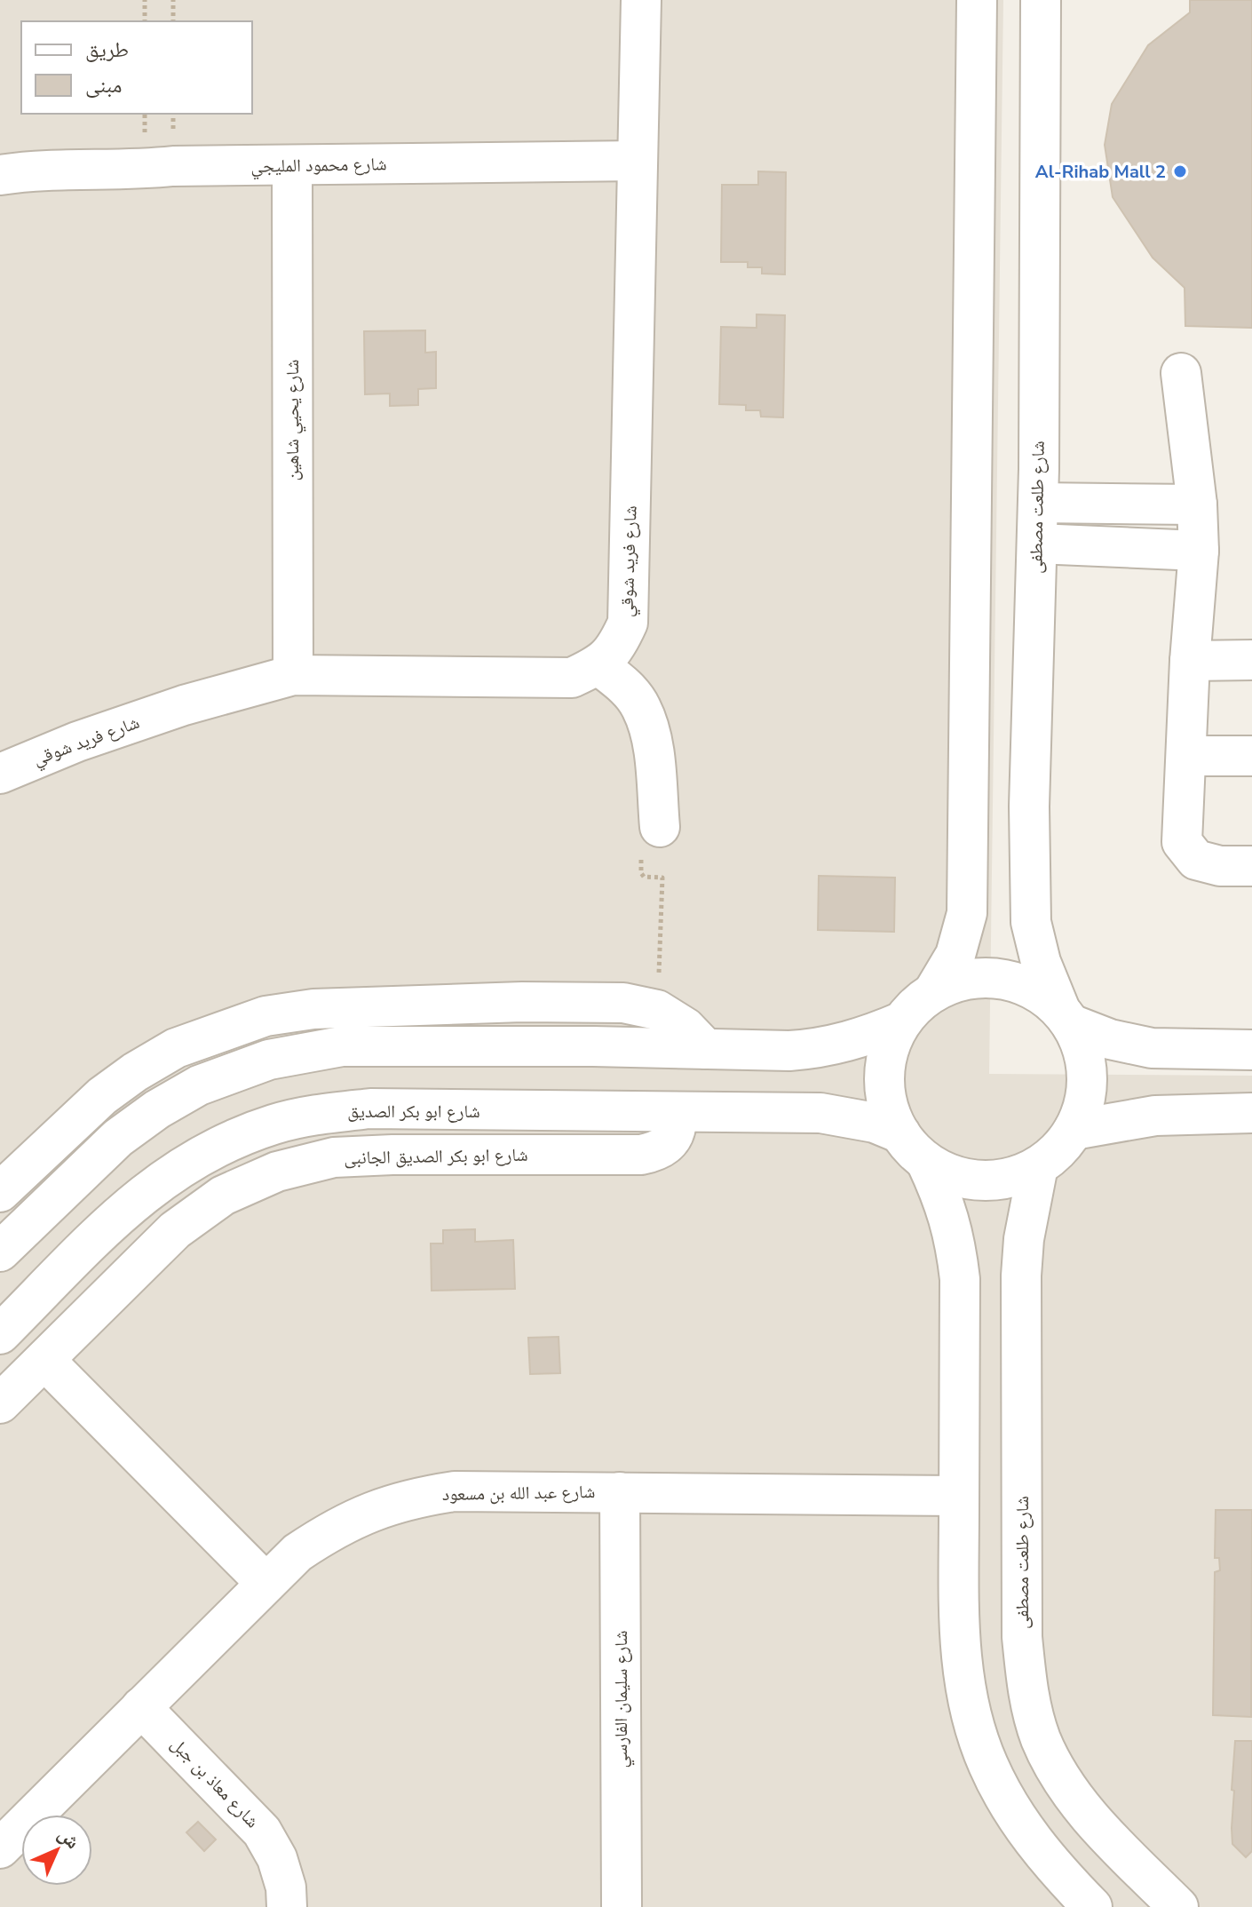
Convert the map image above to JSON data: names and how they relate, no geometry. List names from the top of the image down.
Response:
{
  "streets": {
    "street": [
      "شارع محمود المليجي",
      "شارع يحيي شاهين",
      "شارع طلعت مصطفى",
      "شارع فريد شوقي",
      "شارع ابو بكر الصديق",
      "شارع ابو بكر الصديق الجانبى",
      "شارع عبد الله بن مسعود",
      "شارع سليمان الفارسي",
      "شارع معاذ بن جبل"
    ]
  },
  "crossings": [
    ["شارع محمود المليجي", "شارع يحيي شاهين"],
    ["شارع محمود المليجي", "شارع فريد شوقي"],
    ["شارع يحيي شاهين", "شارع فريد شوقي"],
    ["شارع طلعت مصطفى", "شارع ابو بكر الصديق"],
    ["شارع ابو بكر الصديق", "شارع ابو بكر الصديق الجانبى"],
    ["شارع عبد الله بن مسعود", "شارع سليمان الفارسي"],
    ["شارع عبد الله بن مسعود", "شارع معاذ بن جبل"]
  ],
  "places": ["Al-Rihab Mall 2"],
  "legend": ["طريق", "مبنى"],
  "north": "top right"
}
